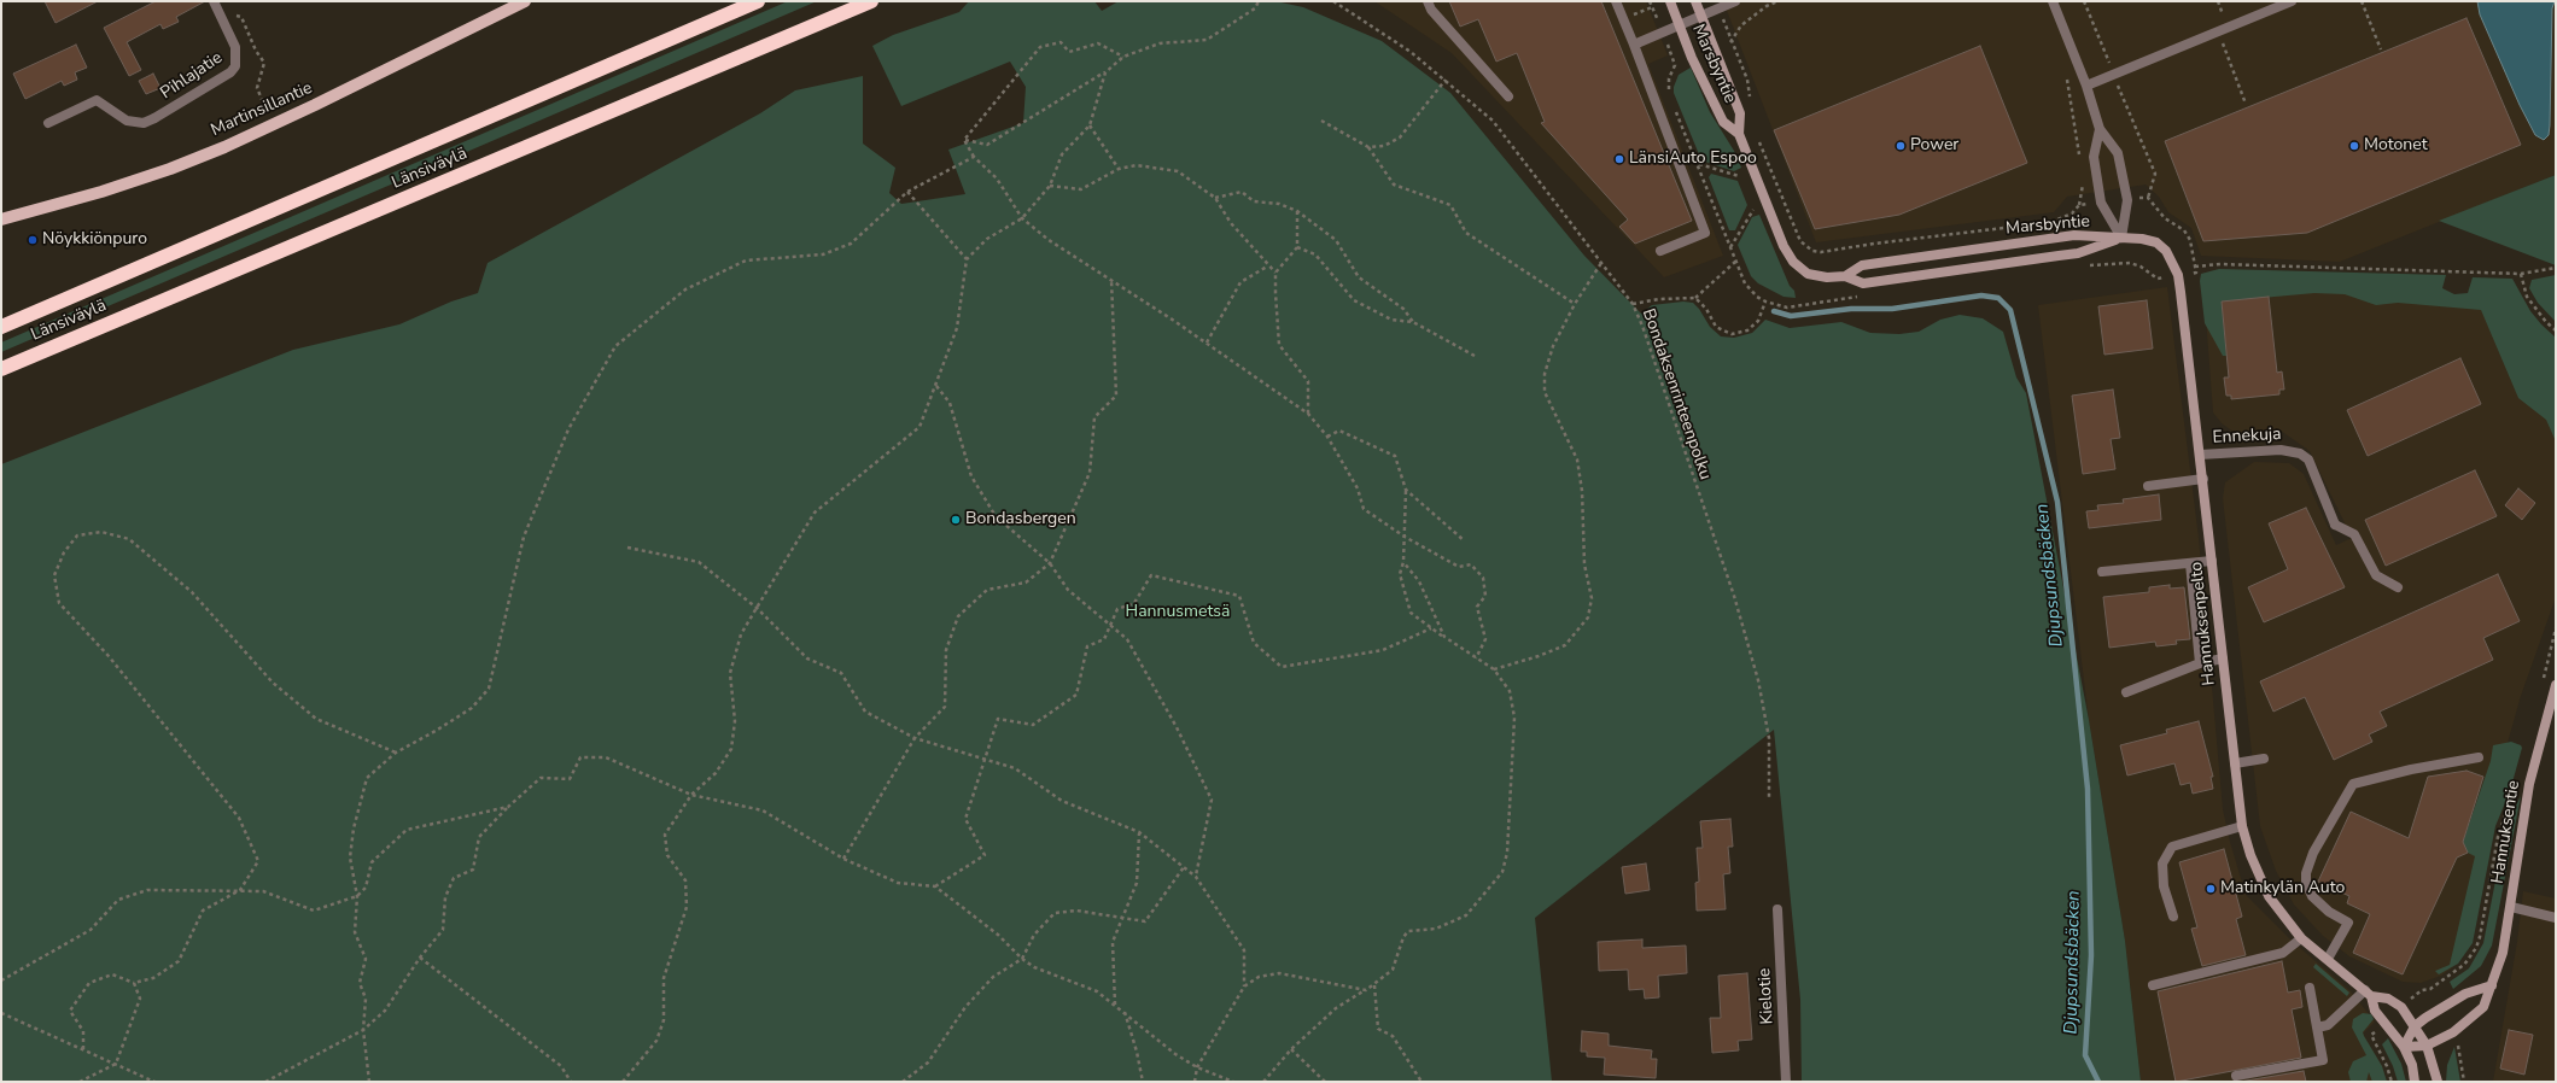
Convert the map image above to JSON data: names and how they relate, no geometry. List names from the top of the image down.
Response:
{
  "streets": {
    "highway": ["Länsiväylä"],
    "main road": [
      "Marsbyntie",
      "Martinsillantie",
      "Hannuksenpelto",
      "Hannuksentie"
    ],
    "street": ["Pihlajatie", "Ennekuja", "Kielotie"],
    "path": ["Bondaksenrinteenpolku"]
  },
  "crossings": [
    ["Marsbyntie", "Hannuksenpelto"],
    ["Ennekuja", "Hannuksenpelto"],
    ["Hannuksenpelto", "Hannuksentie"]
  ],
  "water": ["Djupsundsbäcken"],
  "parks": ["Hannusmetsä"],
  "places": [
    "Power",
    "Motonet",
    "LänsiAuto Espoo",
    "Nöykkiönpuro",
    "Bondasbergen",
    "Matinkylän Auto"
  ]
}
